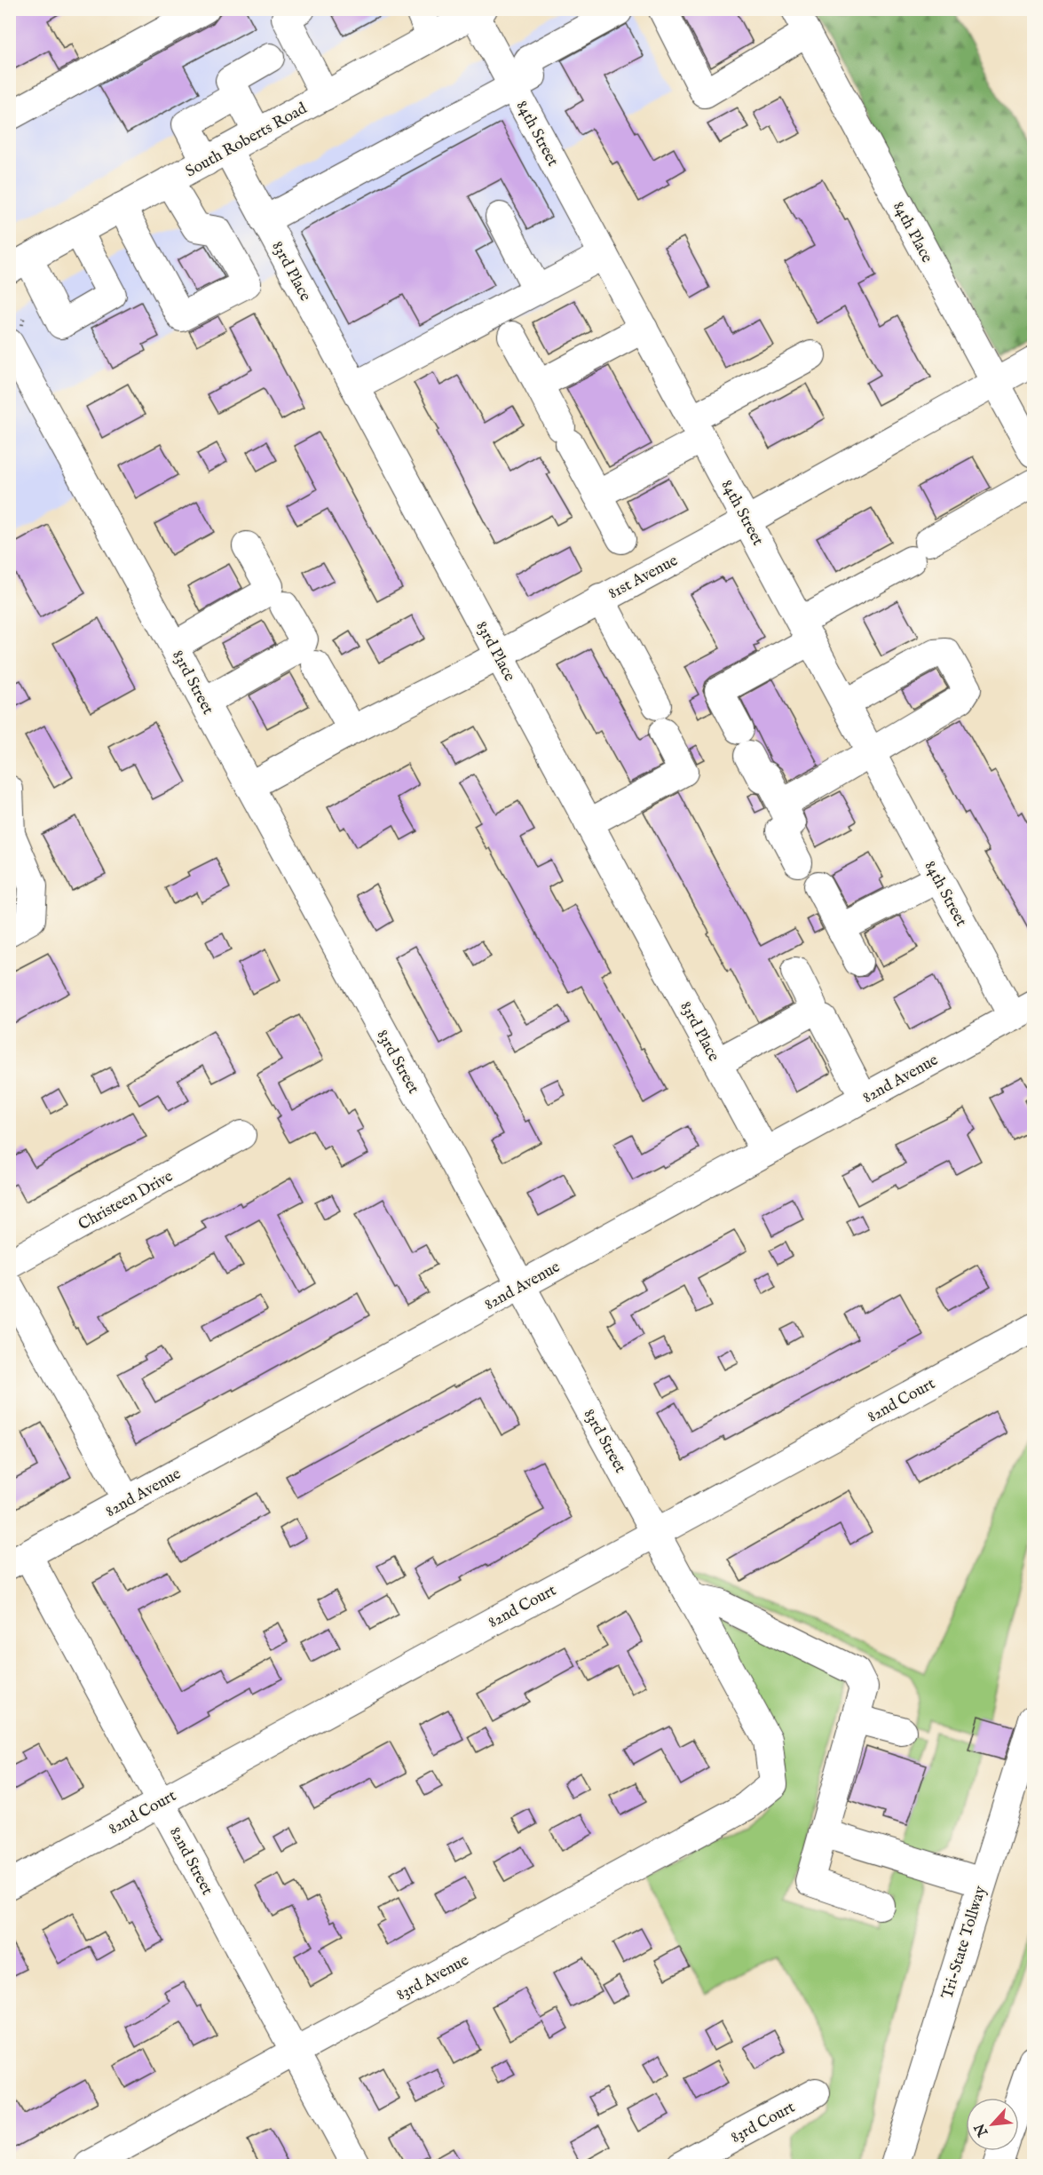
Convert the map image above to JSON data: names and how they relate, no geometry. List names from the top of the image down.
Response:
{
  "streets": {
    "street": [
      "84th Street",
      "South Roberts Road",
      "84th Place",
      "83rd Place",
      "81st Avenue",
      "83rd Street",
      "82nd Avenue",
      "Christeen Drive",
      "82nd Court",
      "82nd Street",
      "Tri-State Tollway",
      "83rd Avenue",
      "83rd Court"
    ]
  },
  "crossings": [
    ["84th Street", "South Roberts Road"],
    ["84th Street", "81st Avenue"],
    ["84th Street", "82nd Avenue"],
    ["South Roberts Road", "83rd Place"],
    ["84th Place", "81st Avenue"],
    ["83rd Place", "81st Avenue"],
    ["83rd Place", "82nd Avenue"],
    ["81st Avenue", "83rd Street"],
    ["83rd Street", "82nd Avenue"],
    ["83rd Street", "82nd Court"],
    ["83rd Street", "83rd Avenue"],
    ["82nd Avenue", "82nd Street"],
    ["82nd Court", "82nd Street"],
    ["82nd Street", "83rd Avenue"]
  ],
  "north": "bottom left"
}
